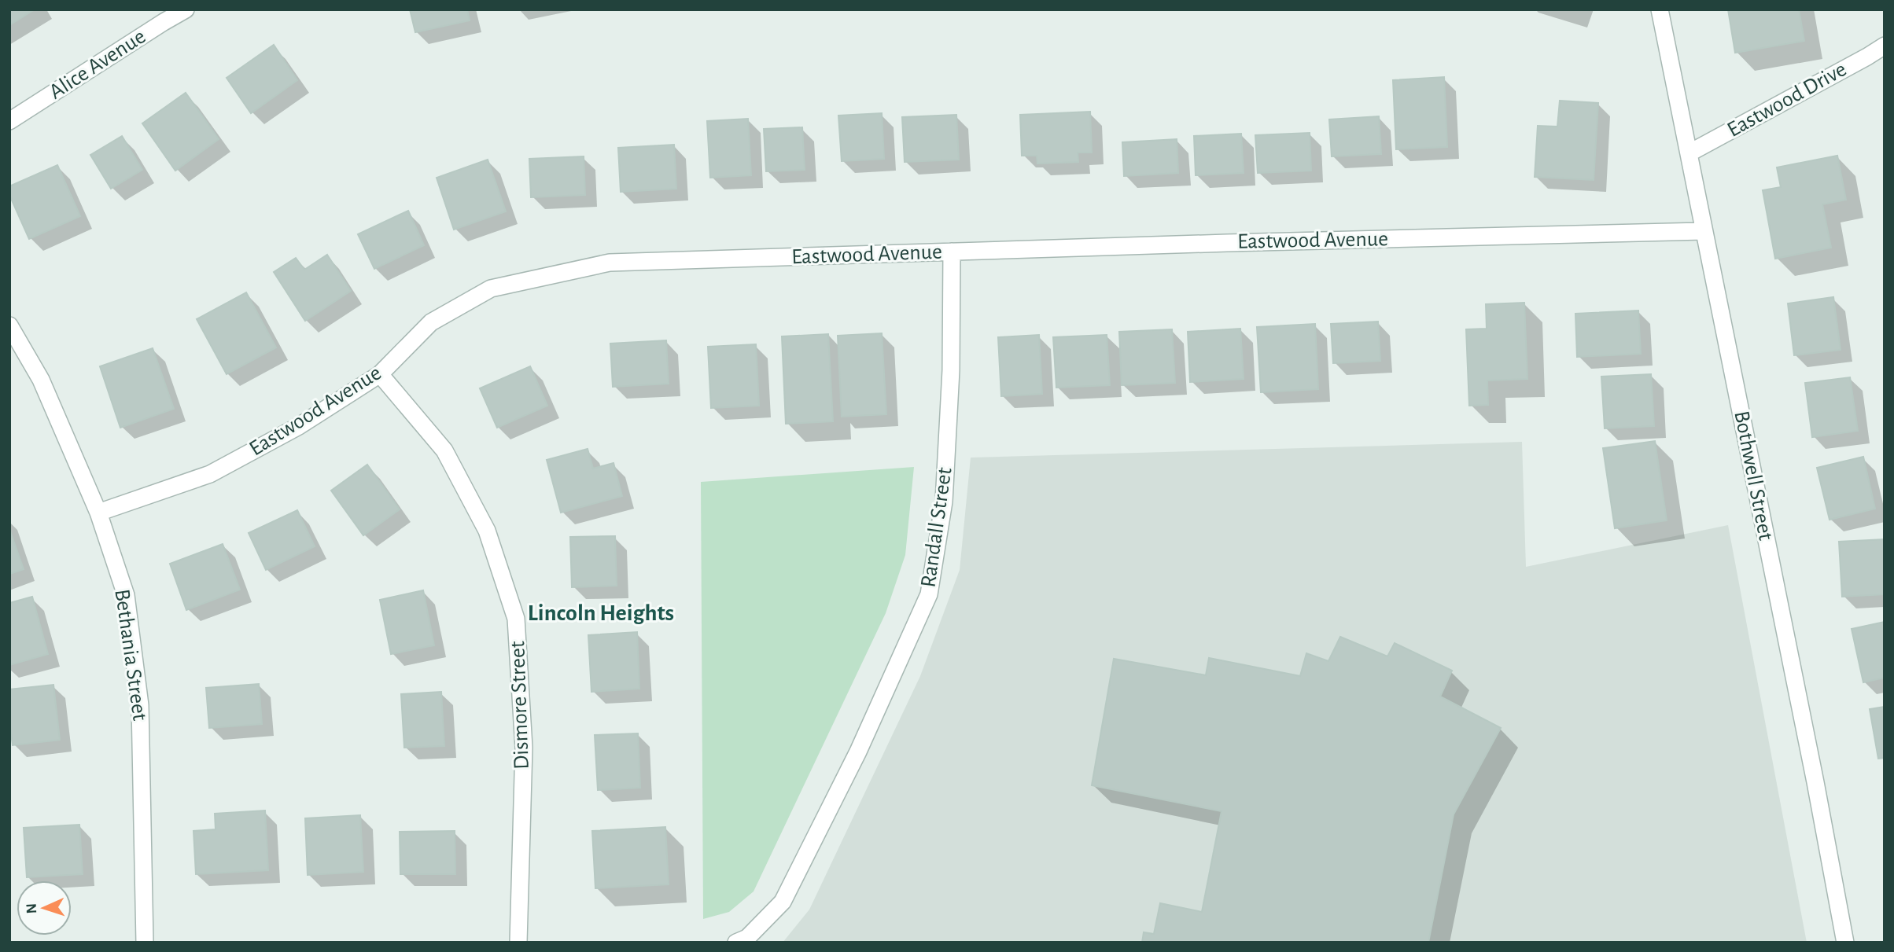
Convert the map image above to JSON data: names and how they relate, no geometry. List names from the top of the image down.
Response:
{
  "streets": {
    "street": [
      "Alice Avenue",
      "Eastwood Drive",
      "Eastwood Avenue",
      "Bothwell Street",
      "Randall Street",
      "Bethania Street",
      "Dismore Street"
    ]
  },
  "crossings": [
    ["Eastwood Drive", "Bothwell Street"],
    ["Eastwood Avenue", "Bothwell Street"],
    ["Eastwood Avenue", "Randall Street"],
    ["Eastwood Avenue", "Bethania Street"],
    ["Eastwood Avenue", "Dismore Street"]
  ],
  "districts": ["Lincoln Heights"],
  "north": "left"
}
